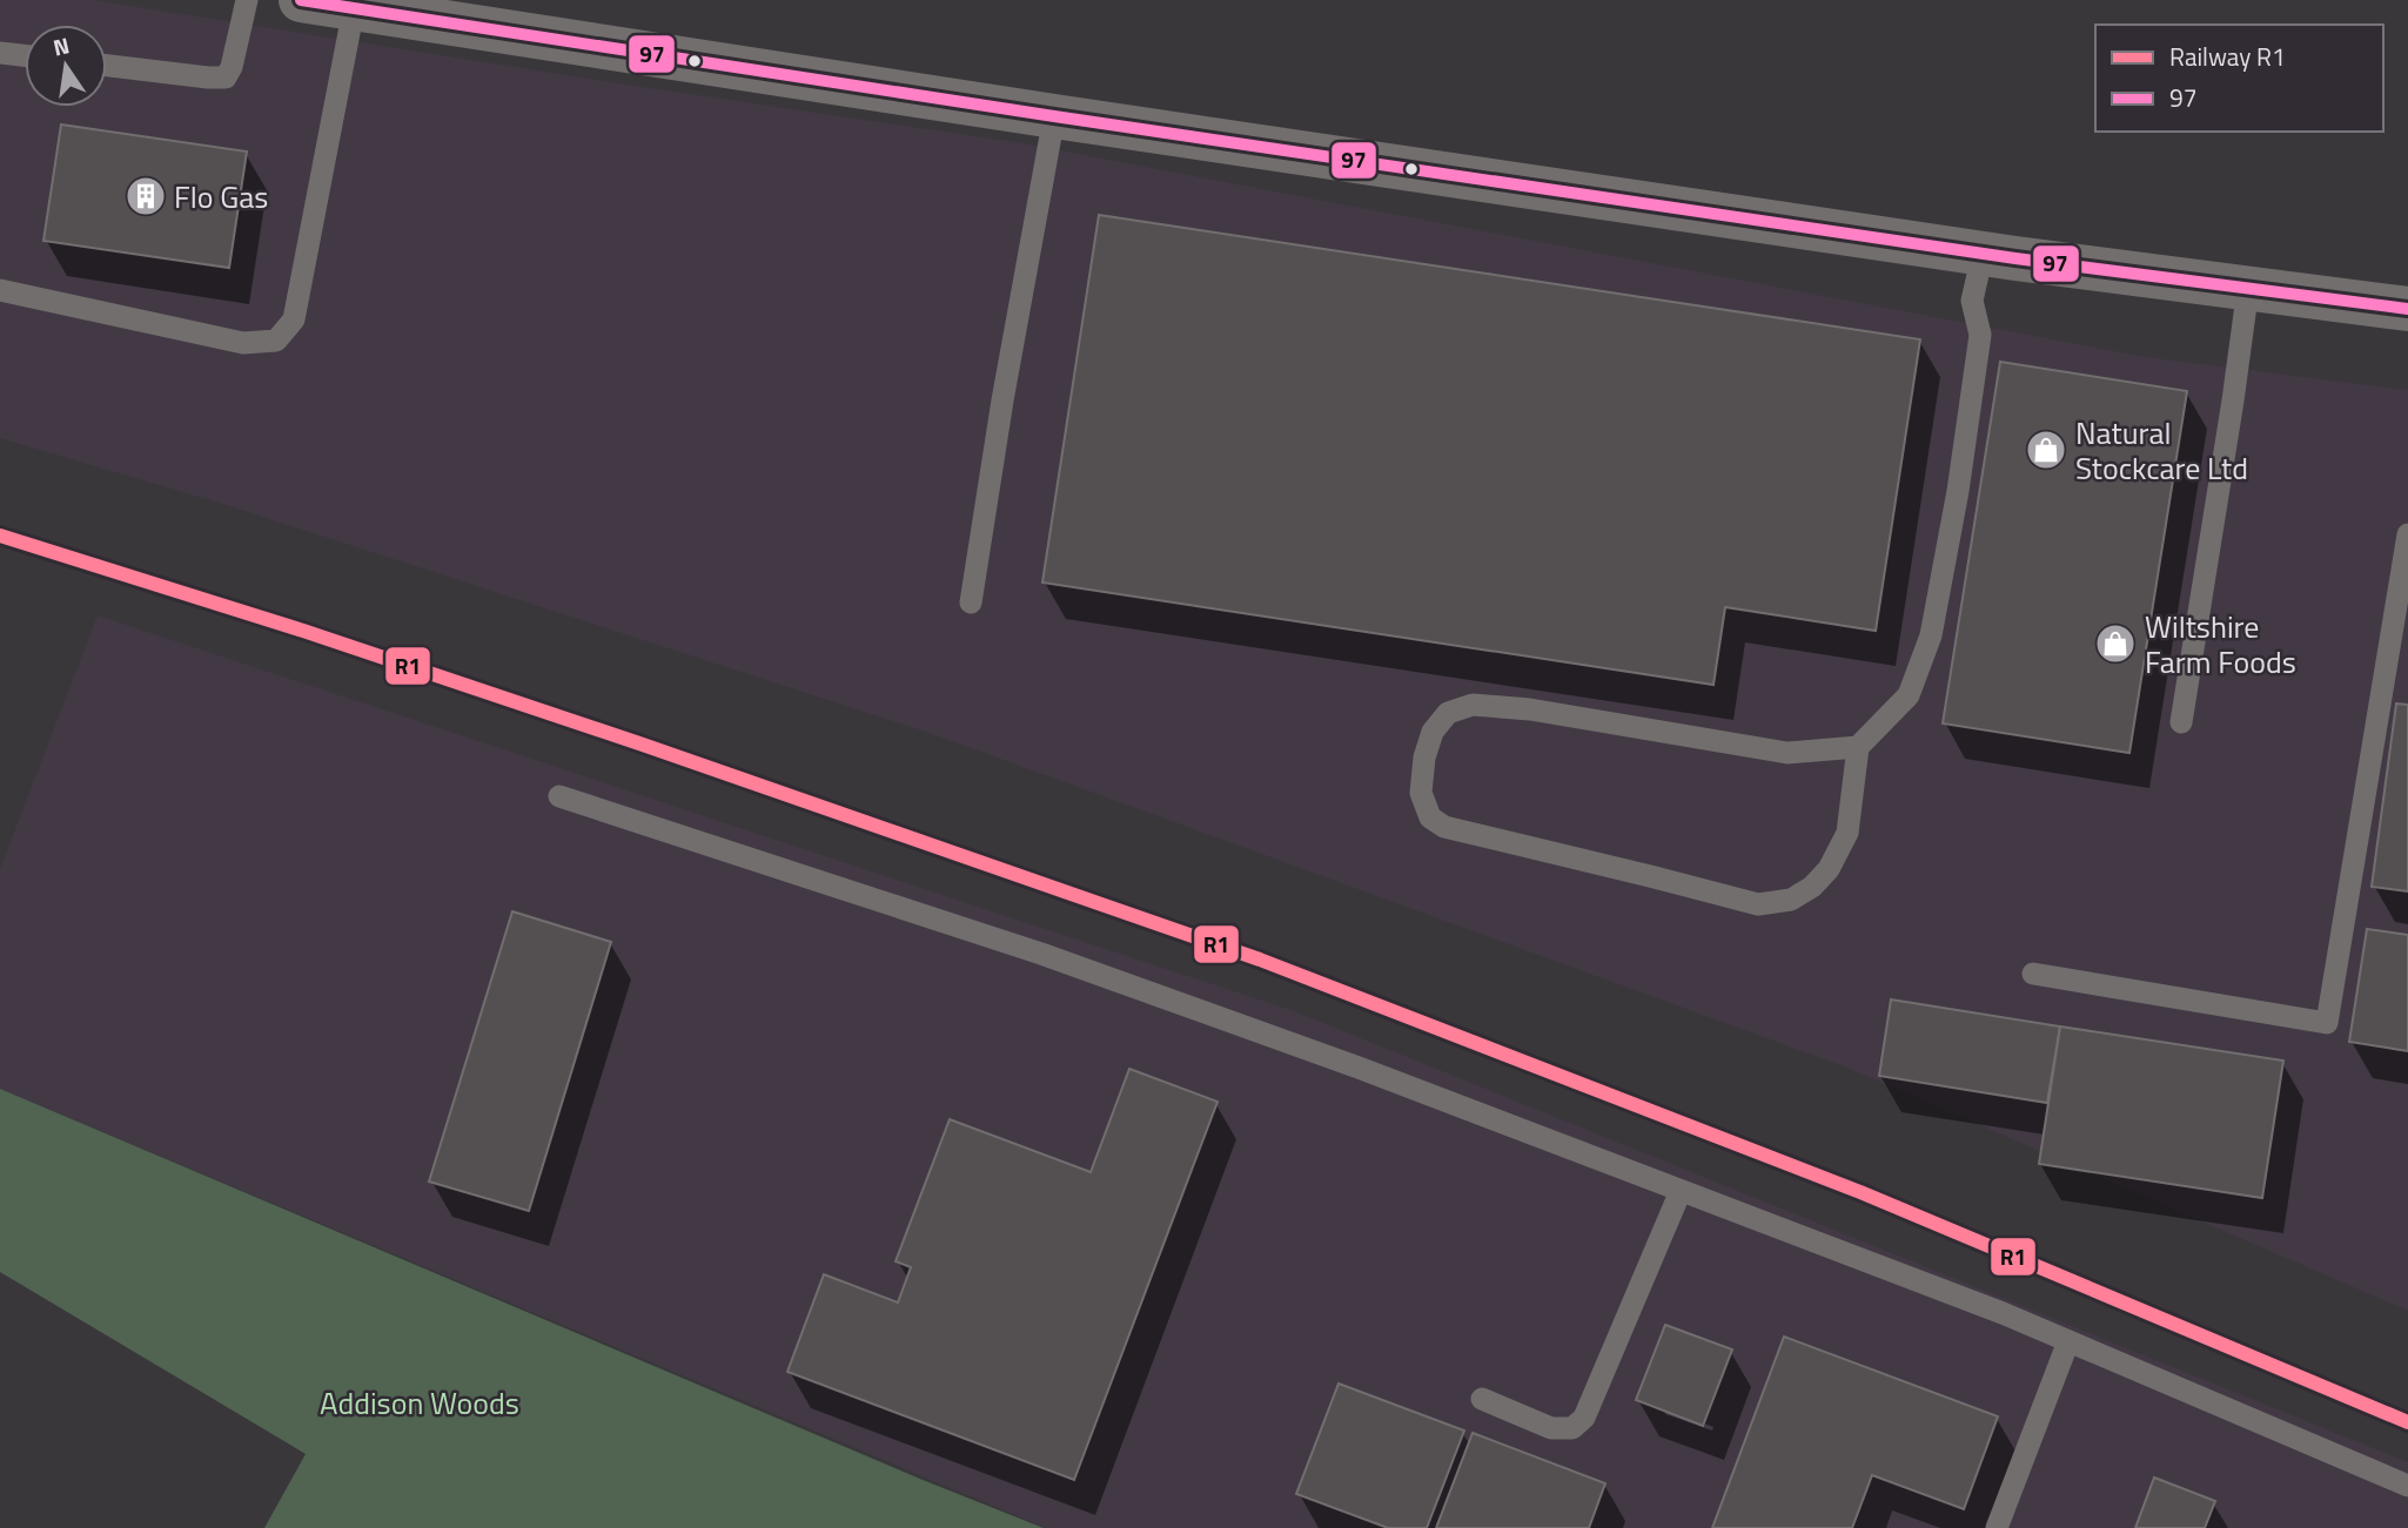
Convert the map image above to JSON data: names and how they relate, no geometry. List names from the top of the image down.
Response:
{
  "parks": ["Addison Woods"],
  "places": {
    "building": ["Flo Gas"],
    "shop": ["Natural Stockcare Ltd", "Wiltshire Farm Foods"]
  },
  "lines": ["transit line 97", "rail line R1"],
  "legend": ["Railway R1", "97"],
  "north": "top"
}
